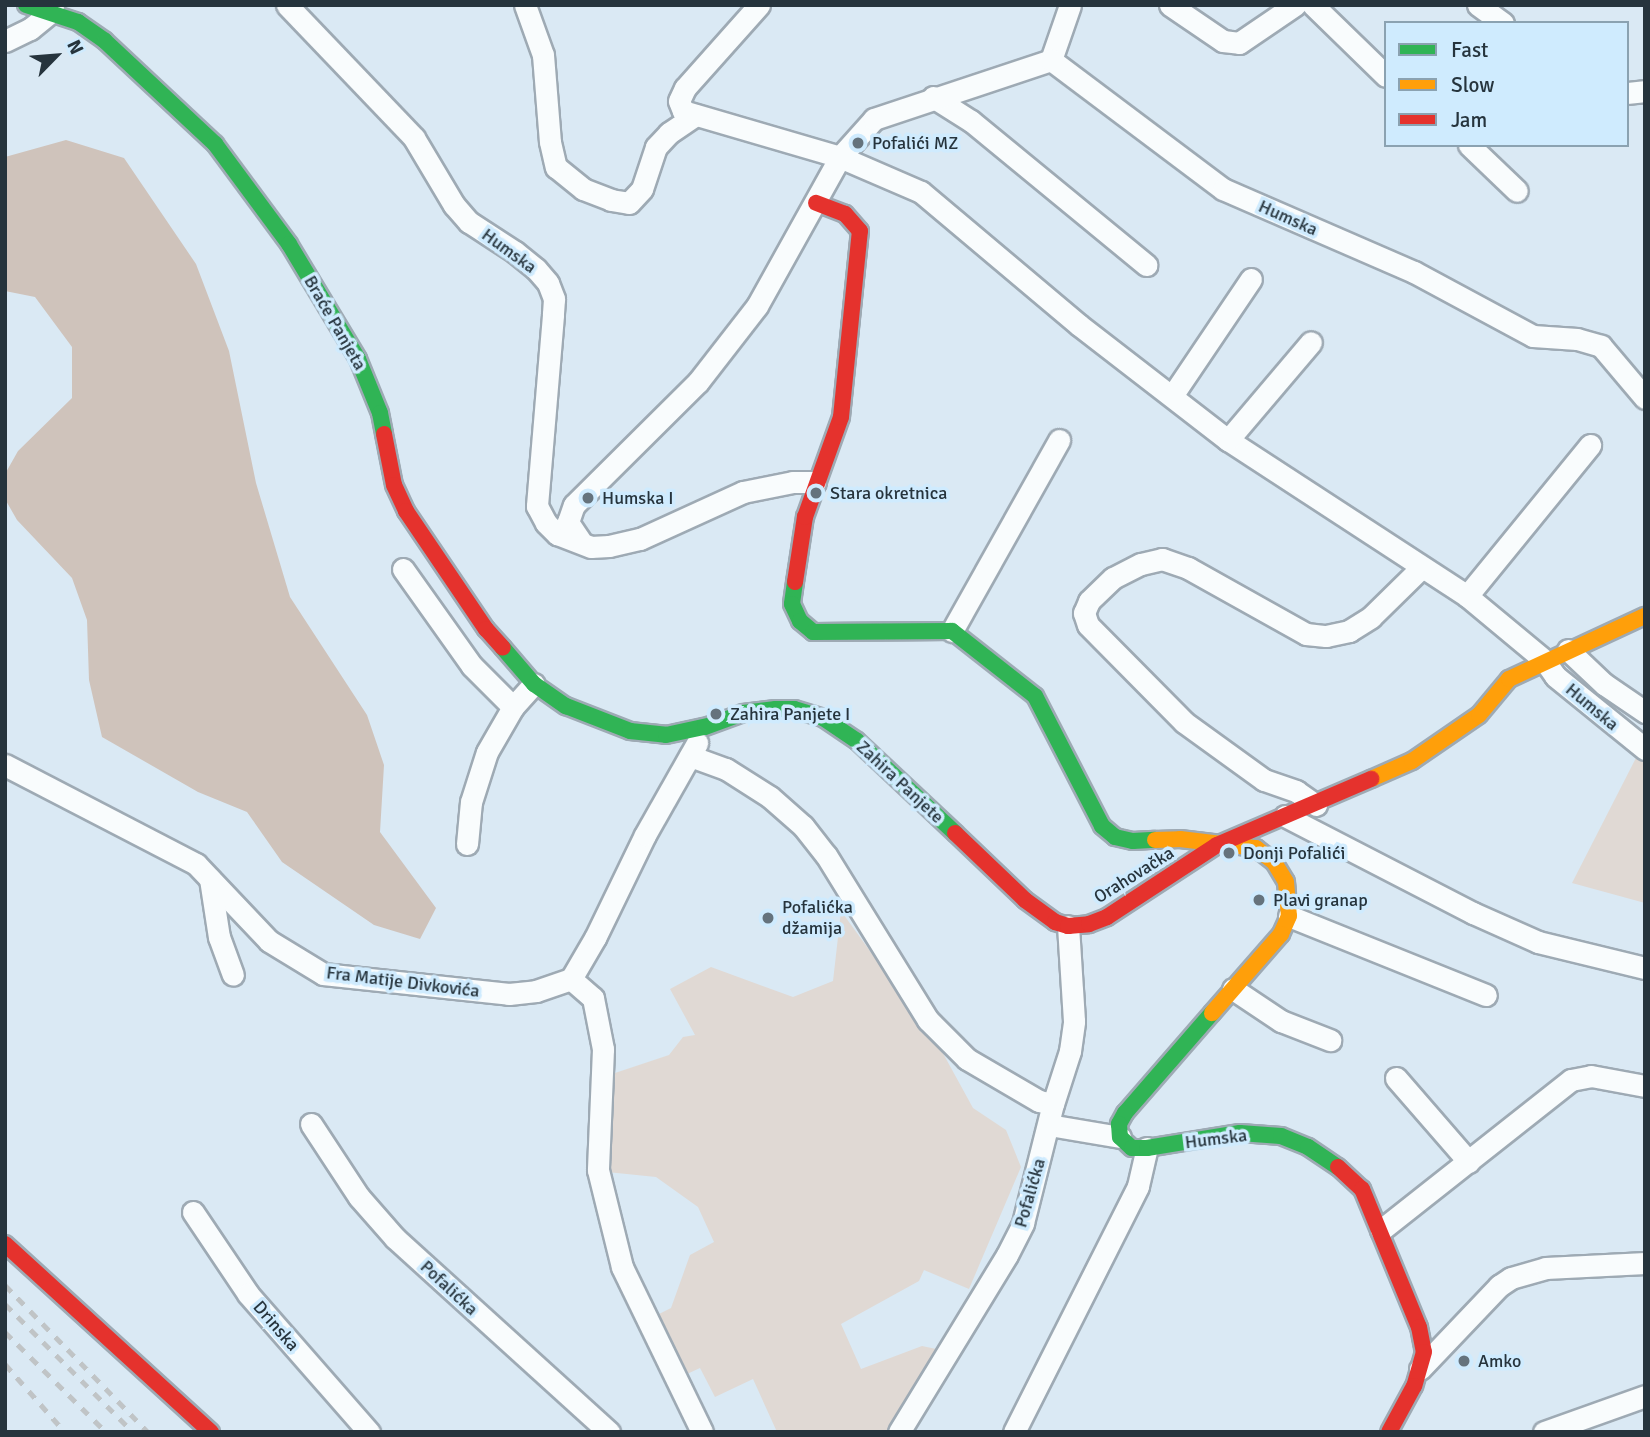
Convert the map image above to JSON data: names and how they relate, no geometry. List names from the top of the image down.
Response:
{
  "streets": {
    "street": [
      "Humska",
      "Braće Panjeta",
      "Zahira Panjete",
      "Orahovačka",
      "Fra Matije Divkovića",
      "Pofalićka",
      "Drinska"
    ]
  },
  "crossings": [
    ["Braće Panjeta", "Zahira Panjete"],
    ["Zahira Panjete", "Orahovačka"],
    ["Zahira Panjete", "Pofalićka"],
    ["Orahovačka", "Pofalićka"]
  ],
  "places": [
    "Pofalići MZ",
    "Stara okretnica",
    "Humska I",
    "Zahira Panjete I",
    "Donji Pofalići",
    "Plavi granap",
    "Pofalićka džamija",
    "Amko"
  ],
  "legend": ["Fast", "Slow", "Jam"],
  "north": "top right"
}
